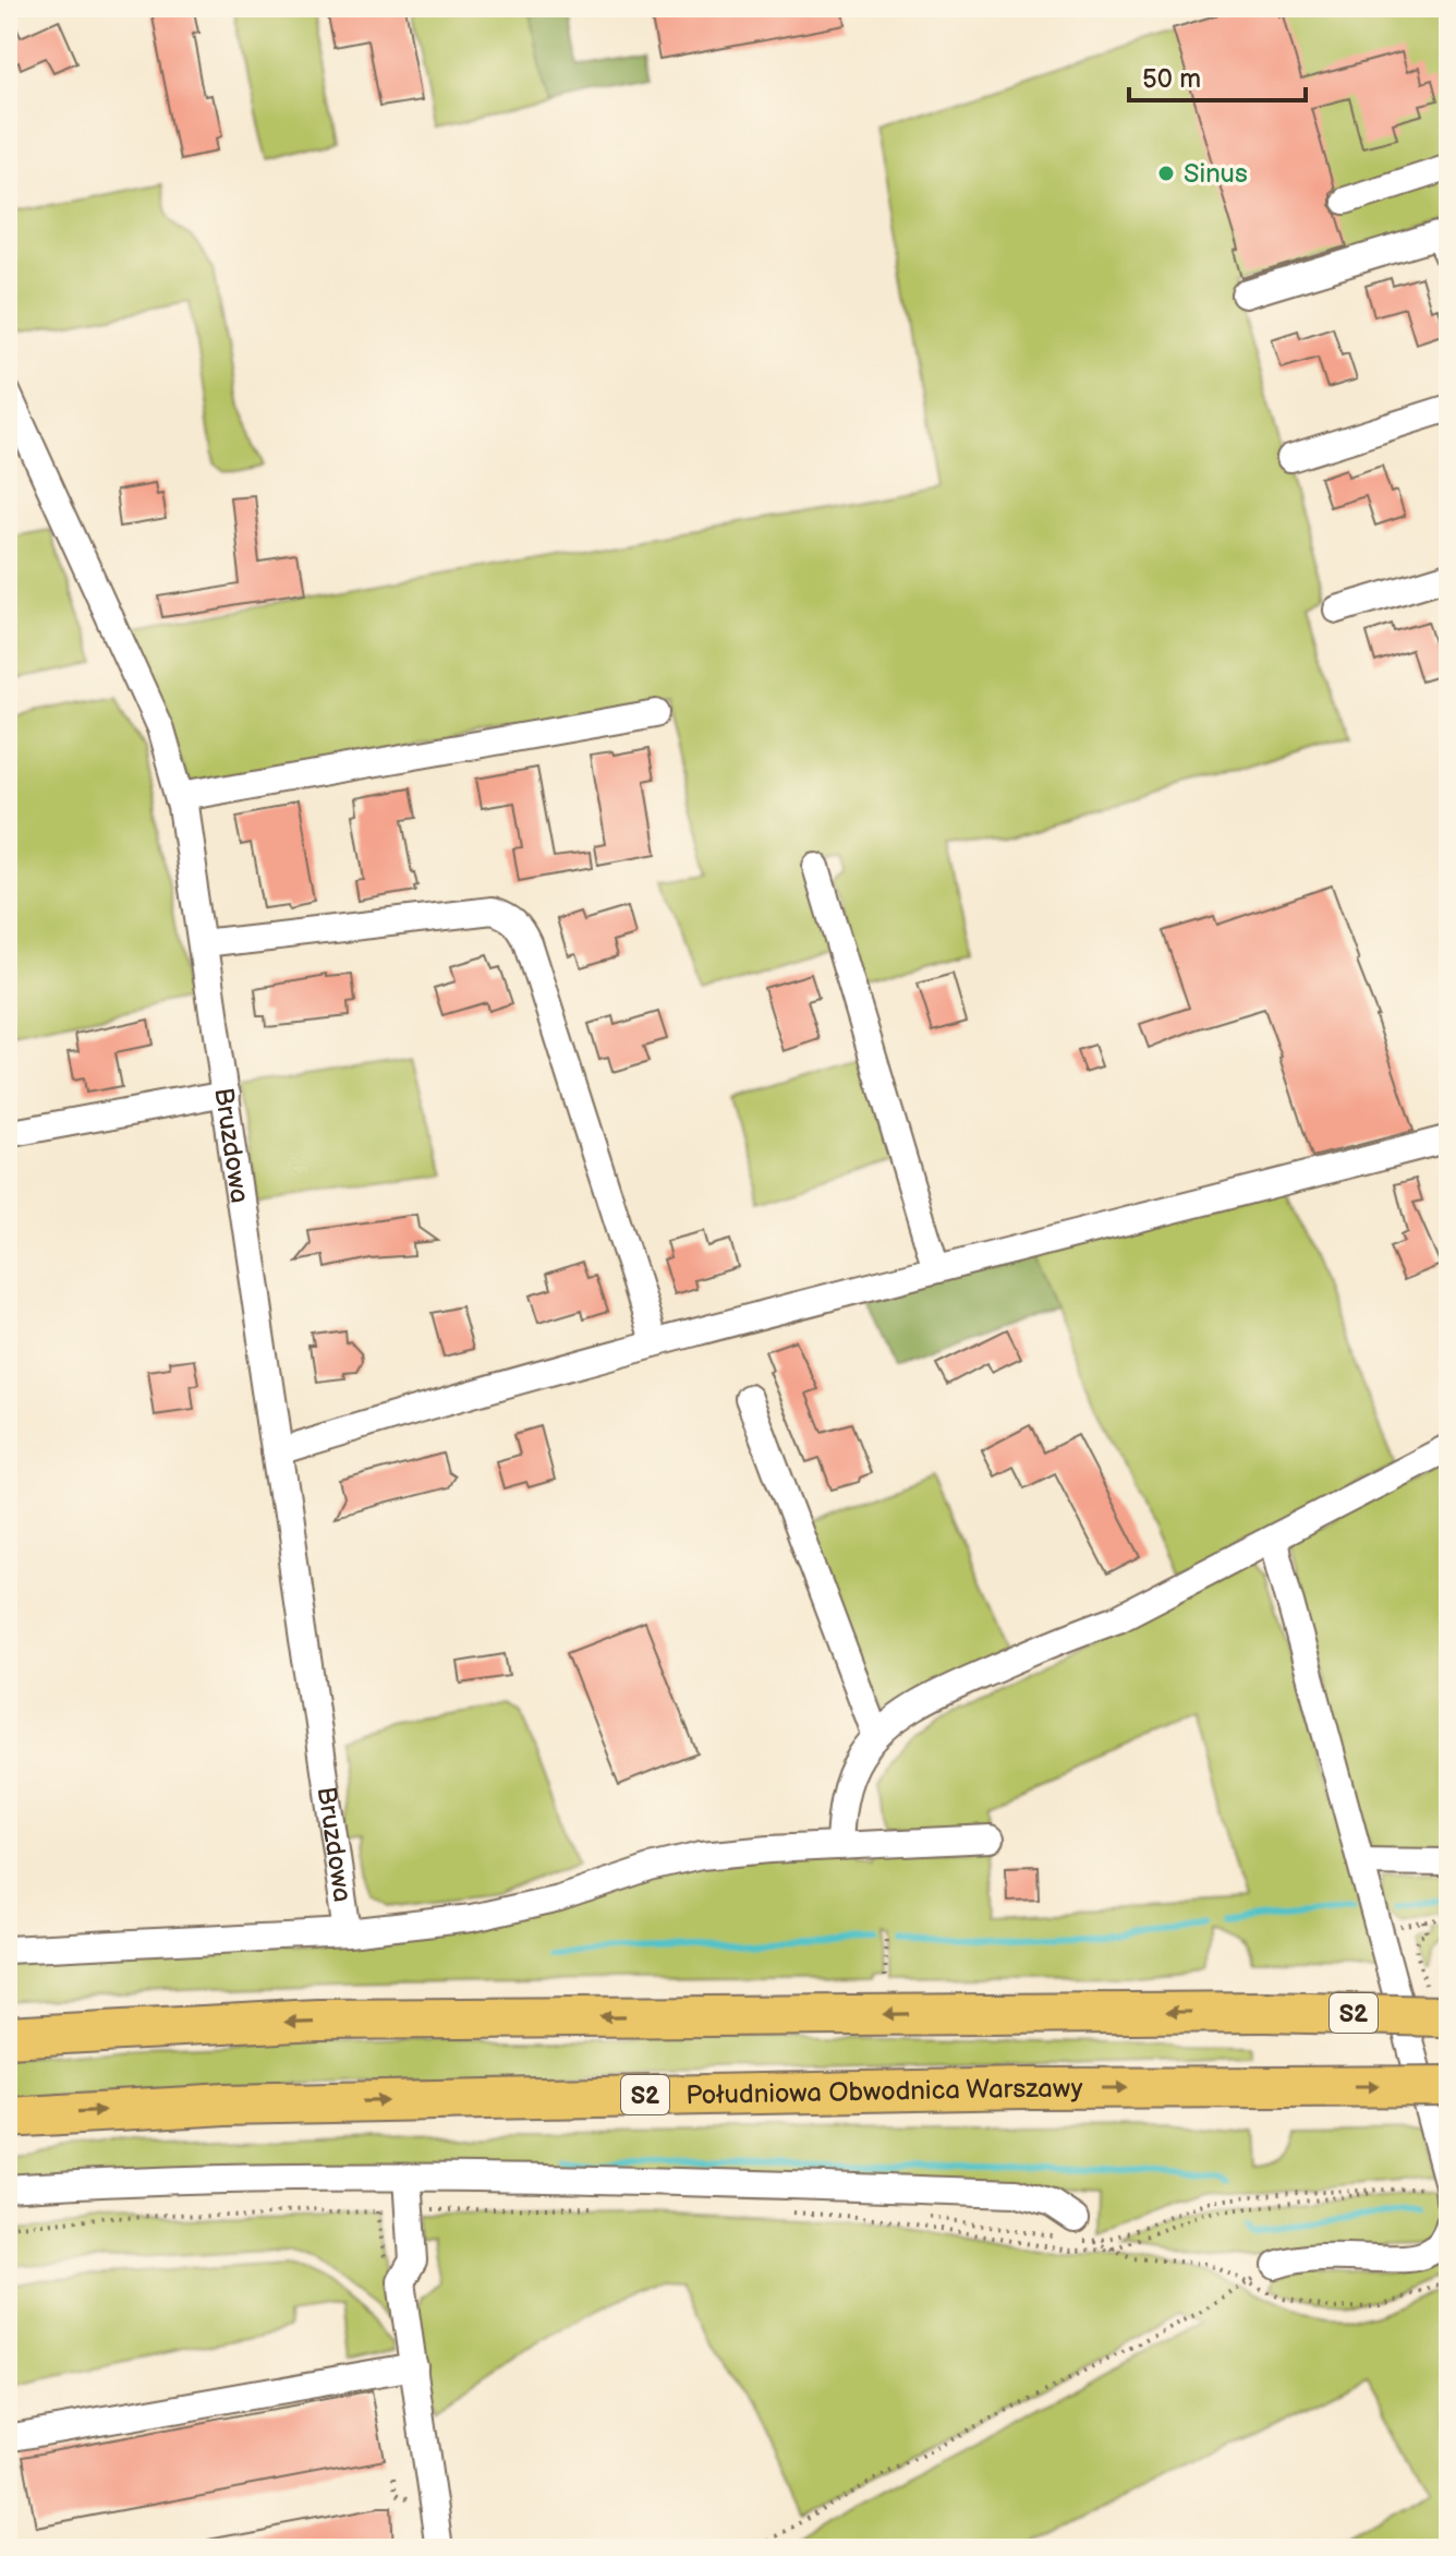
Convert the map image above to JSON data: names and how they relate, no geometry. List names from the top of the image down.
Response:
{
  "streets": {
    "highway": ["S2", "Południowa Obwodnica Warszawy"],
    "street": ["Bruzdowa"]
  },
  "places": ["Sinus"],
  "scale_bar": "50 m"
}
